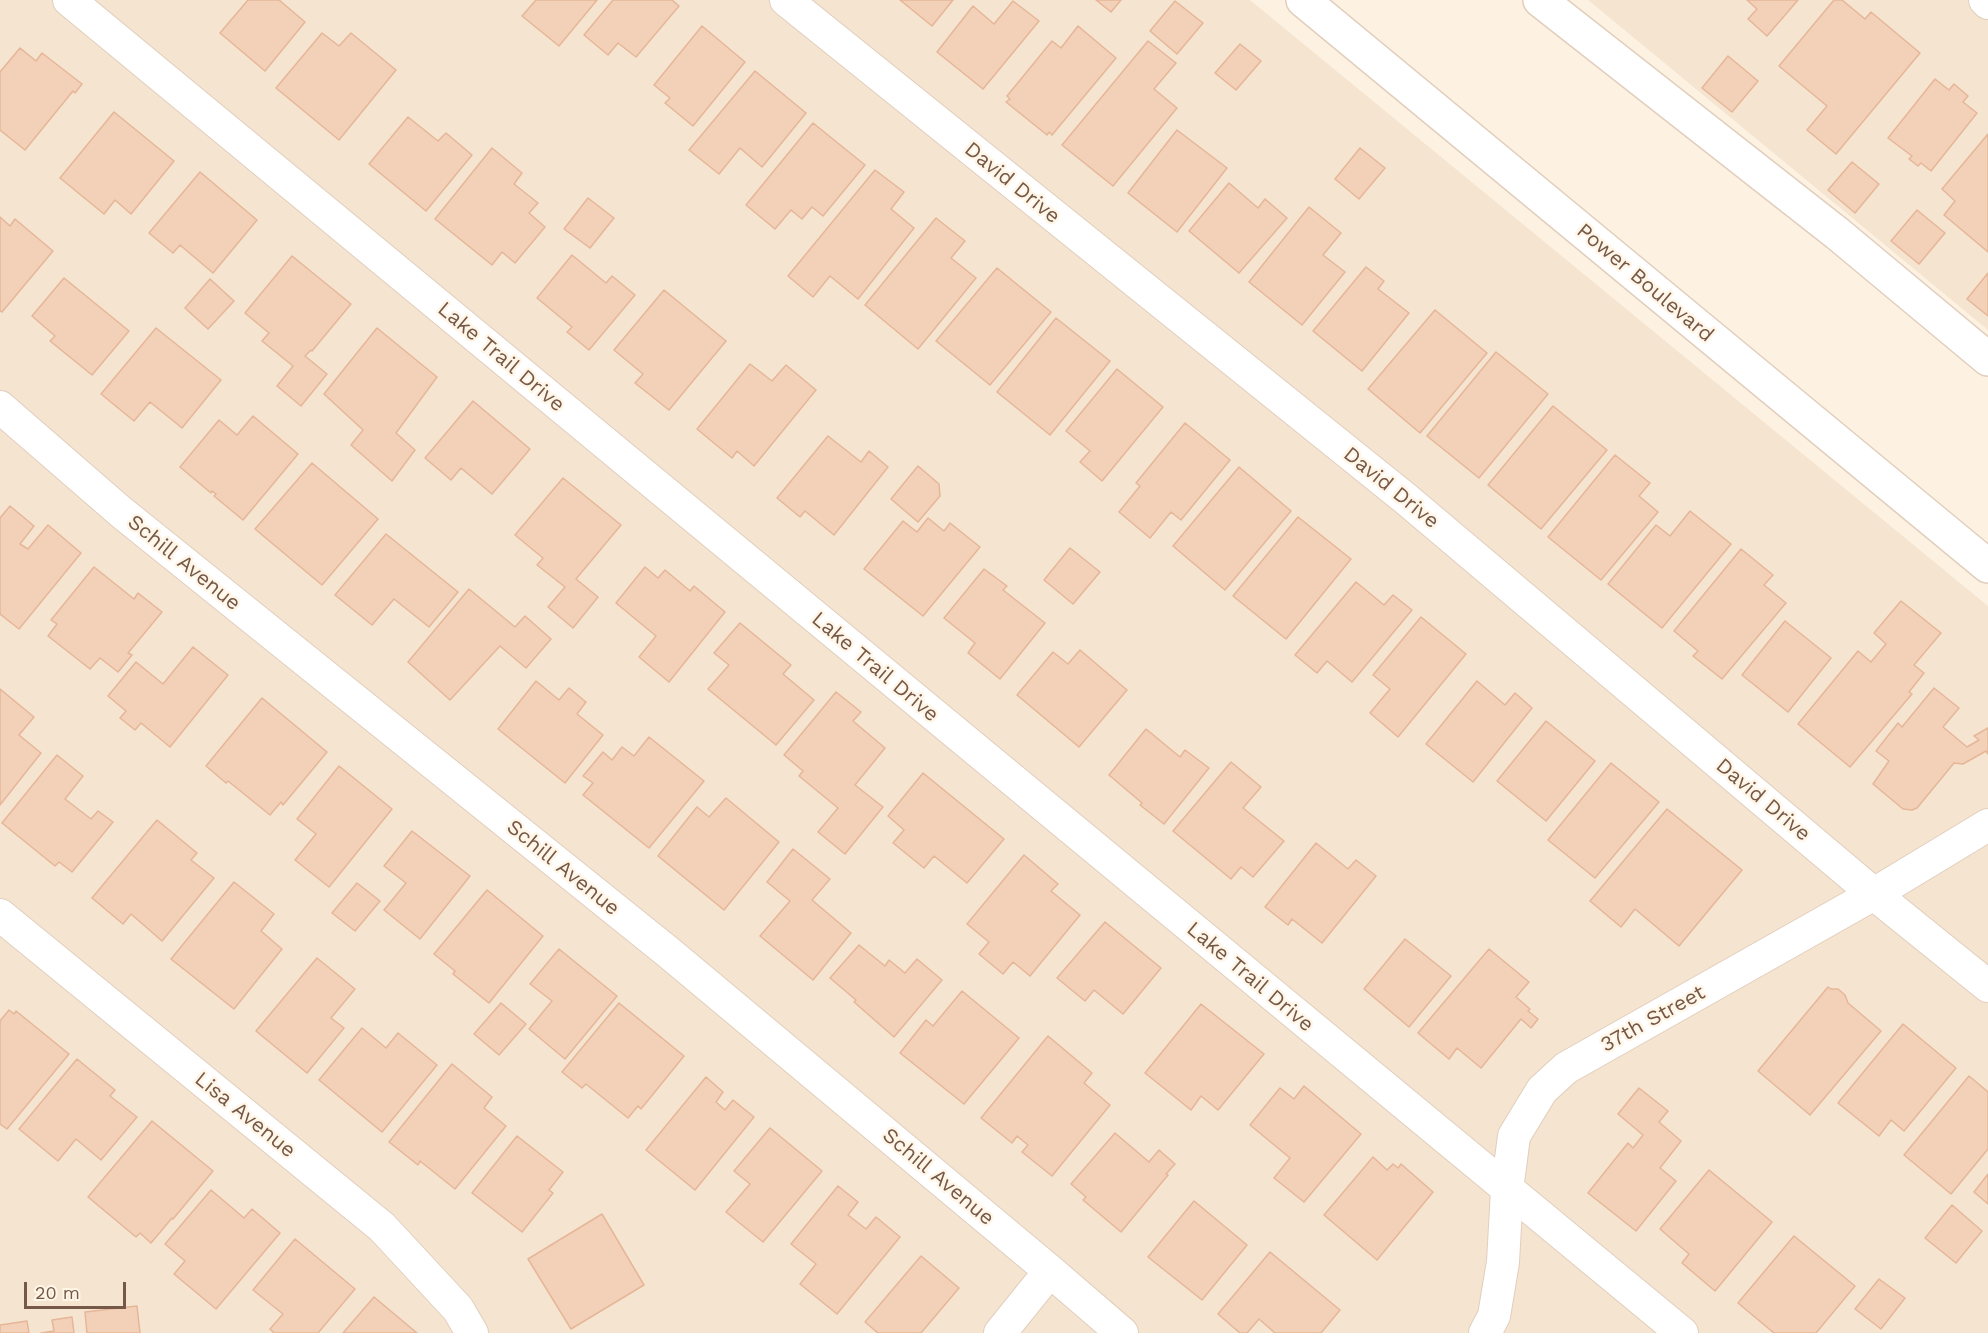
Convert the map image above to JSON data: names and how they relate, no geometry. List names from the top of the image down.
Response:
{
  "streets": {
    "street": [
      "David Drive",
      "Power Boulevard",
      "Lake Trail Drive",
      "Schill Avenue",
      "37th Street",
      "Lisa Avenue"
    ]
  },
  "crossings": [
    ["David Drive", "37th Street"],
    ["Lake Trail Drive", "37th Street"]
  ],
  "scale_bar": "20 m"
}
